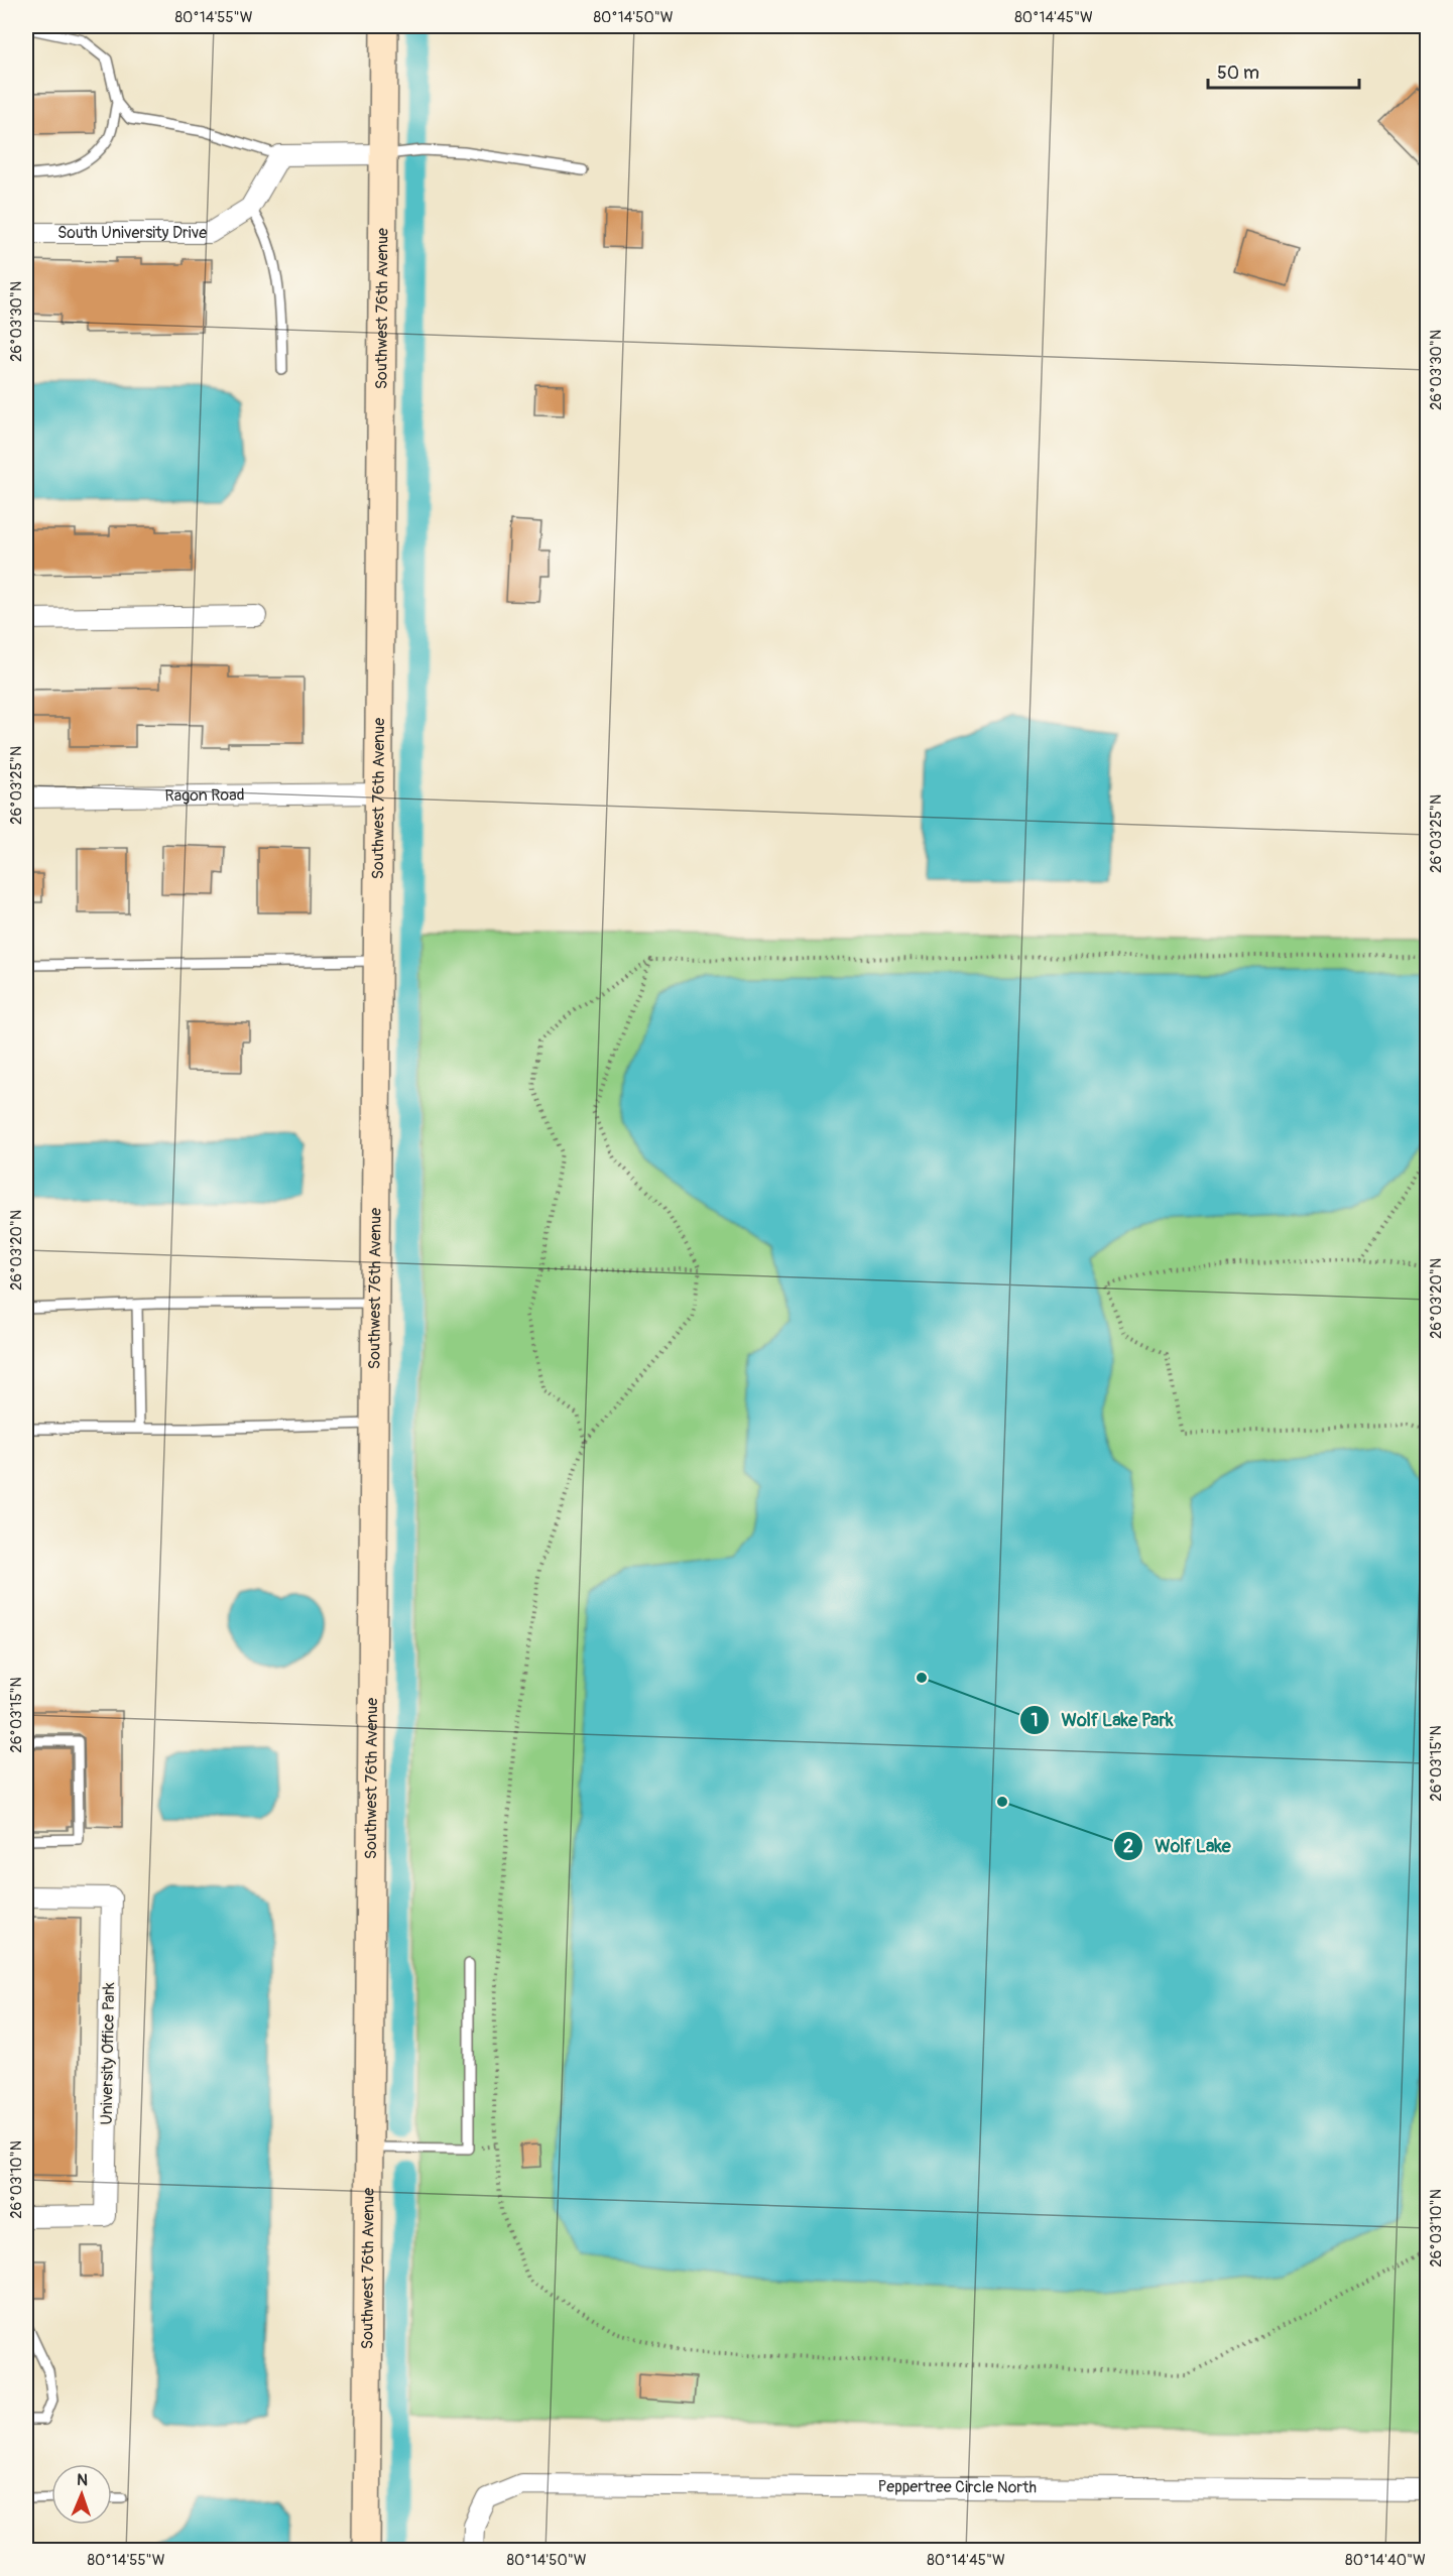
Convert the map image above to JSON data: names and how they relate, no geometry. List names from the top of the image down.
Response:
{
  "streets": {
    "street": [
      "South University Drive",
      "Southwest 76th Avenue",
      "Ragon Road",
      "University Office Park",
      "Peppertree Circle North"
    ]
  },
  "crossings": [
    ["Southwest 76th Avenue", "Ragon Road"]
  ],
  "places": ["Wolf Lake Park", "Wolf Lake"],
  "scale_bar": "50 m",
  "north": "top",
  "coordinates": [
    "80°14'55\"W",
    "80°14'50\"W",
    "80°14'45\"W",
    "26°03'30\"N",
    "26°03'25\"N",
    "26°03'20\"N",
    "26°03'15\"N",
    "26°03'10\"N",
    "80°14'40\"W"
  ]
}
